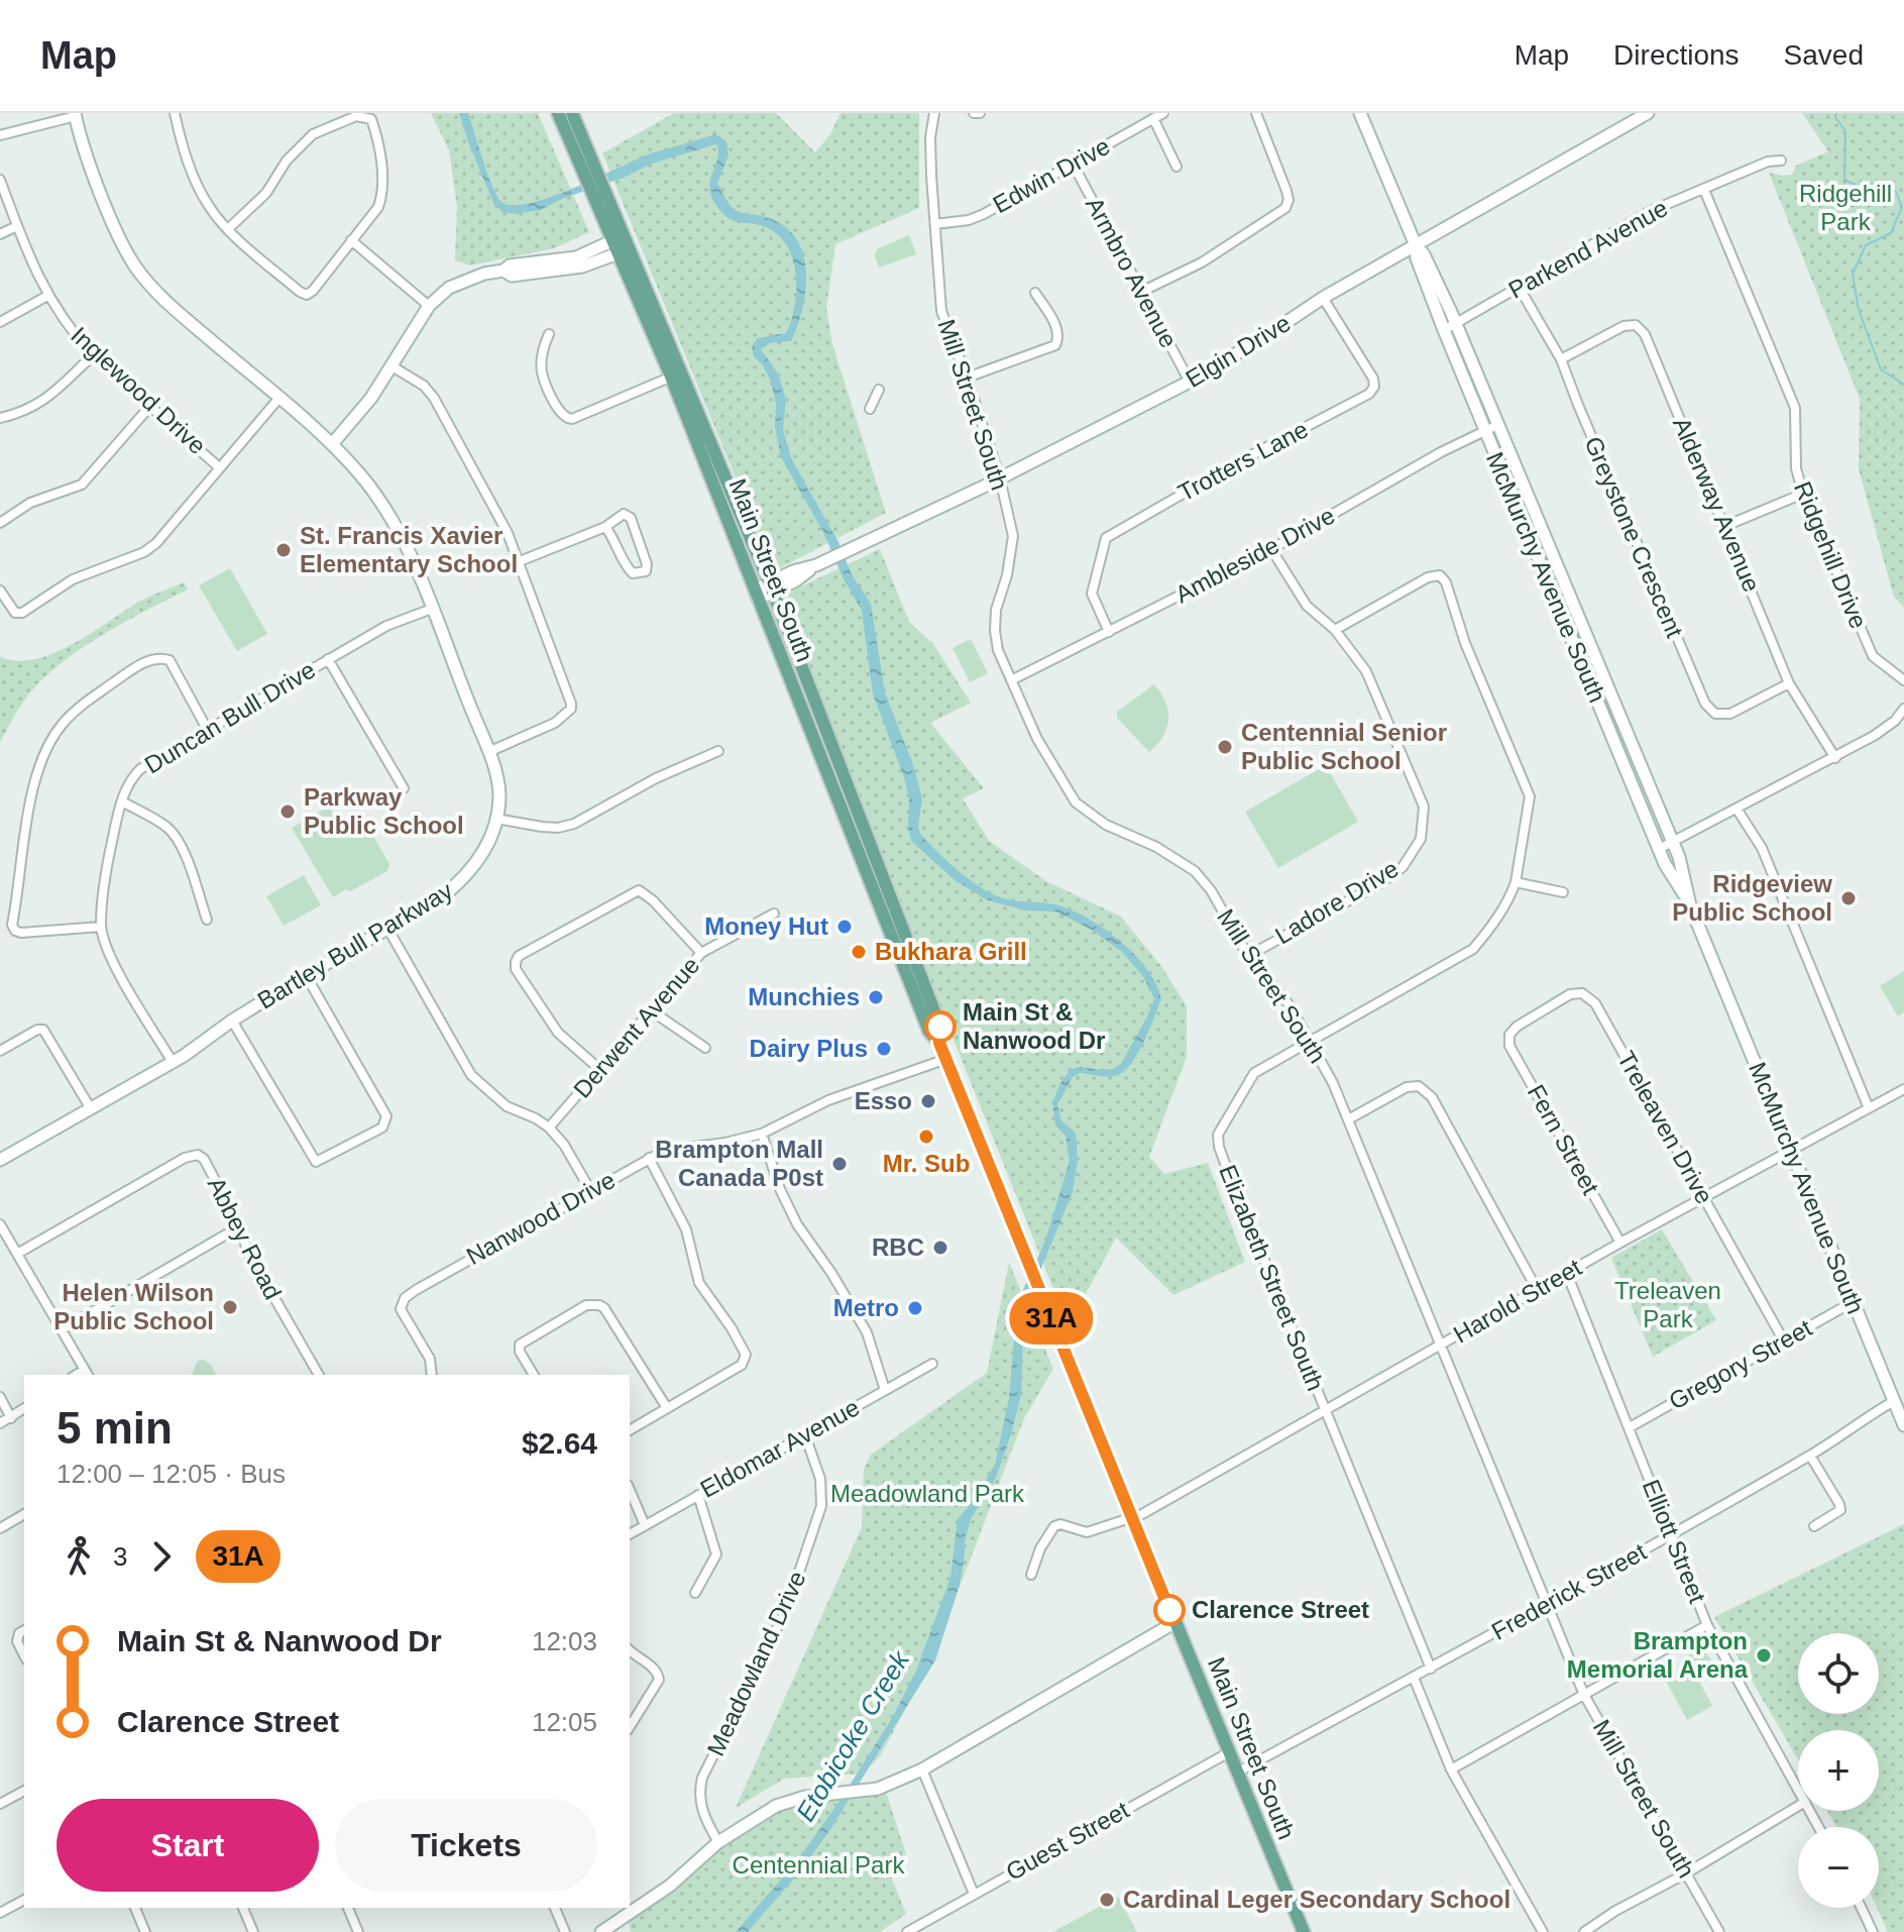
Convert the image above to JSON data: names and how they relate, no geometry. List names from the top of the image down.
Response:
{
  "streets": {
    "main road": ["Main Street South"],
    "street": [
      "Edwin Drive",
      "Parkend Avenue",
      "Armbro Avenue",
      "Elgin Drive",
      "Inglewood Drive",
      "Mill Street South",
      "Trotters Lane",
      "Alderway Avenue",
      "Greystone Crescent",
      "Ambleside Drive",
      "Ridgehill Drive",
      "McMurchy Avenue South",
      "Duncan Bull Drive",
      "Ladore Drive",
      "Bartley Bull Parkway",
      "Derwent Avenue",
      "Treleaven Drive",
      "Fern Street",
      "Nanwood Drive",
      "Abbey Road",
      "Elizabeth Street South",
      "Harold Street",
      "Gregory Street",
      "Eldomar Avenue",
      "Elliott Street",
      "Frederick Street",
      "Meadowland Drive",
      "Guest Street"
    ]
  },
  "crossings": [
    ["Edwin Drive", "Armbro Avenue"],
    ["Edwin Drive", "Mill Street South"],
    ["Parkend Avenue", "Greystone Crescent"],
    ["Parkend Avenue", "Ridgehill Drive"],
    ["Parkend Avenue", "McMurchy Avenue South"],
    ["Armbro Avenue", "Elgin Drive"],
    ["Elgin Drive", "Mill Street South"],
    ["Elgin Drive", "Trotters Lane"],
    ["Elgin Drive", "Main Street South"],
    ["Elgin Drive", "McMurchy Avenue South"],
    ["Mill Street South", "Ambleside Drive"],
    ["Mill Street South", "Ladore Drive"],
    ["Mill Street South", "Elizabeth Street South"],
    ["Mill Street South", "Harold Street"],
    ["Mill Street South", "Frederick Street"],
    ["Trotters Lane", "Ambleside Drive"],
    ["Alderway Avenue", "Greystone Crescent"],
    ["Ambleside Drive", "McMurchy Avenue South"],
    ["Ambleside Drive", "Ladore Drive"],
    ["Main Street South", "Nanwood Drive"],
    ["Main Street South", "Harold Street"],
    ["Main Street South", "Frederick Street"],
    ["Main Street South", "Guest Street"],
    ["McMurchy Avenue South", "Harold Street"],
    ["McMurchy Avenue South", "Gregory Street"],
    ["McMurchy Avenue South", "Frederick Street"],
    ["Duncan Bull Drive", "Bartley Bull Parkway"],
    ["Ladore Drive", "Elizabeth Street South"],
    ["Treleaven Drive", "Fern Street"],
    ["Treleaven Drive", "Harold Street"],
    ["Treleaven Drive", "Gregory Street"],
    ["Fern Street", "Harold Street"],
    ["Elizabeth Street South", "Harold Street"],
    ["Elizabeth Street South", "Frederick Street"],
    ["Harold Street", "Elliott Street"],
    ["Gregory Street", "Elliott Street"],
    ["Eldomar Avenue", "Meadowland Drive"],
    ["Elliott Street", "Frederick Street"]
  ],
  "water": ["Etobicoke Creek"],
  "parks": [
    "Ridgehill Park",
    "Treleaven Park",
    "Meadowland Park",
    "Centennial Park"
  ],
  "places": [
    "St. Francis Xavier Elementary School",
    "Centennial Senior Public School",
    "Parkway Public School",
    "Ridgeview Public School",
    "Money Hut",
    "Bukhara Grill",
    "Munchies",
    "Main St & Nanwood Dr",
    "Dairy Plus",
    "Esso",
    "Mr. Sub",
    "Brampton Mall Canada P0st",
    "RBC",
    "Helen Wilson Public School",
    "Metro",
    "Clarence Street",
    "Brampton Memorial Arena",
    "Cardinal Leger Secondary School"
  ],
  "lines": ["bus line 31A"],
  "page": {
    "header": "Map",
    "nav": ["Map", "Directions", "Saved"],
    "on_map": "31A",
    "heading": ["5 min", "12:00 – 12:05 · Bus", "$2.64"],
    "legs": ["3", "31A"],
    "list": [
      {
        "name": "Main St & Nanwood Dr",
        "value": "12:03"
      },
      {
        "name": "Clarence Street",
        "value": "12:05"
      }
    ],
    "map_buttons": ["+", "−"],
    "buttons": ["Start", "Tickets"]
  }
}
